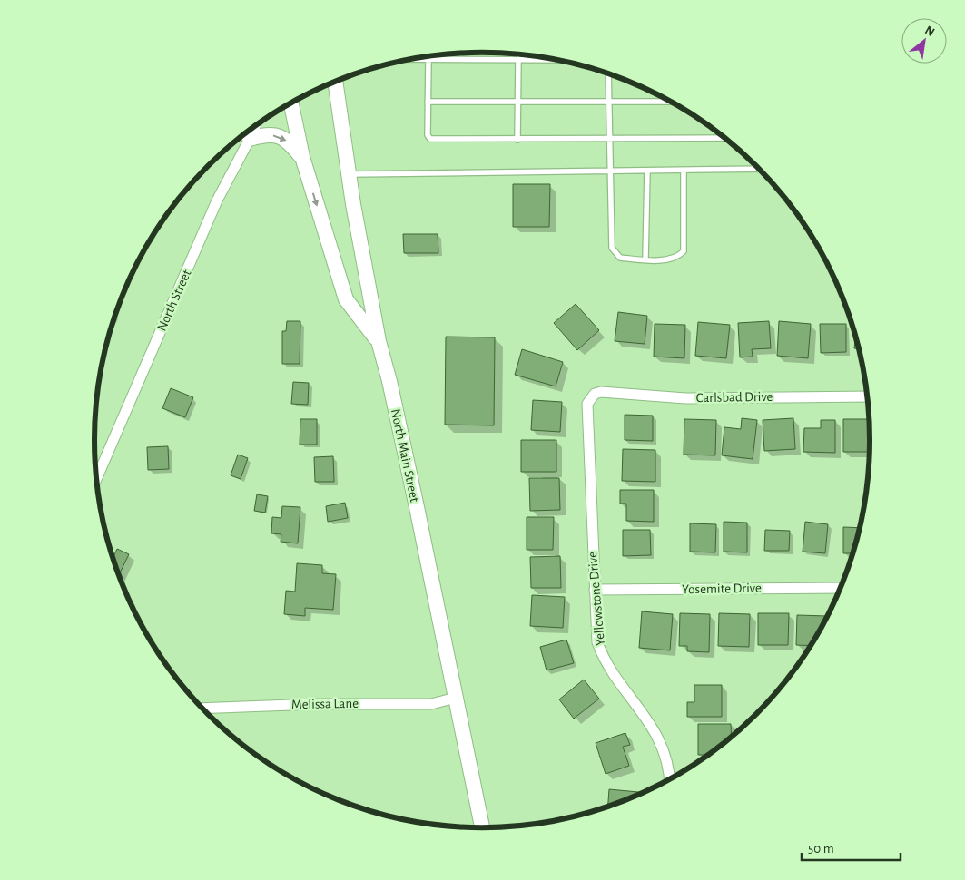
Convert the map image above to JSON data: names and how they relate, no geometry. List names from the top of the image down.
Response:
{
  "streets": {
    "main road": ["North Main Street"],
    "street": [
      "North Street",
      "Carlsbad Drive",
      "Yosemite Drive",
      "Yellowstone Drive",
      "Melissa Lane"
    ]
  },
  "crossings": [
    ["Carlsbad Drive", "Yellowstone Drive"],
    ["North Main Street", "Melissa Lane"],
    ["Yosemite Drive", "Yellowstone Drive"]
  ],
  "scale_bar": "50 m",
  "north": "top right"
}
